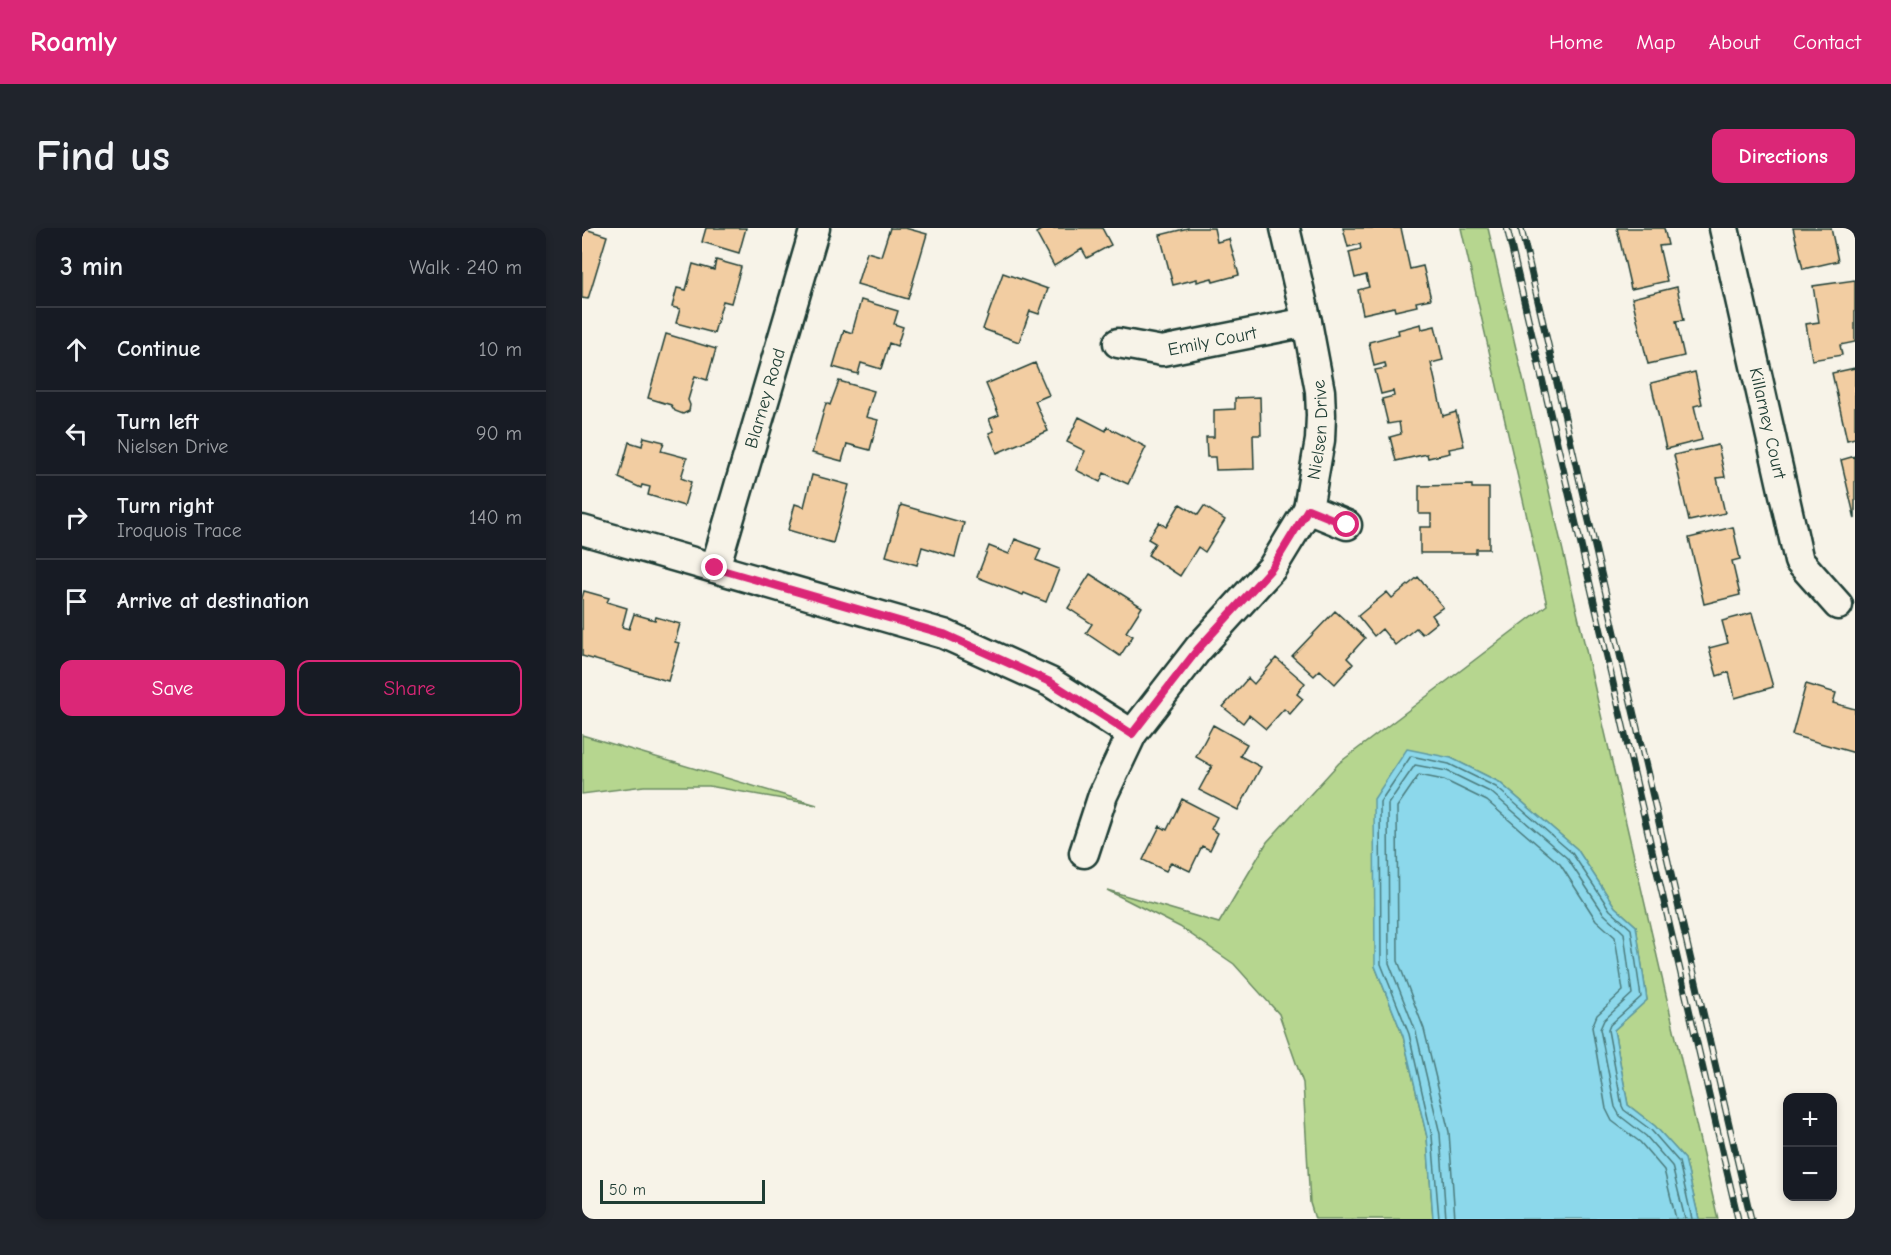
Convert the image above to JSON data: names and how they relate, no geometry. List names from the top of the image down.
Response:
{
  "streets": {
    "street": [
      "Emily Court",
      "Blarney Road",
      "Killarney Court",
      "Nielsen Drive"
    ]
  },
  "crossings": [
    ["Emily Court", "Nielsen Drive"]
  ],
  "scale_bar": "50 m",
  "page": {
    "header": "Roamly",
    "nav": [
      "Home",
      "Map",
      "About",
      "Contact"
    ],
    "buttons": [
      "Directions",
      ["Save", "Share"]
    ],
    "title": "Find us",
    "heading": ["3 min", "Walk · 240 m"],
    "list": [
      ["Continue", "10 m"],
      ["Turn left", "Nielsen Drive", "90 m"],
      ["Turn right", "Iroquois Trace", "140 m"],
      "Arrive at destination"
    ],
    "map_buttons": ["+", "−"],
    "scale": "50 m"
  }
}
